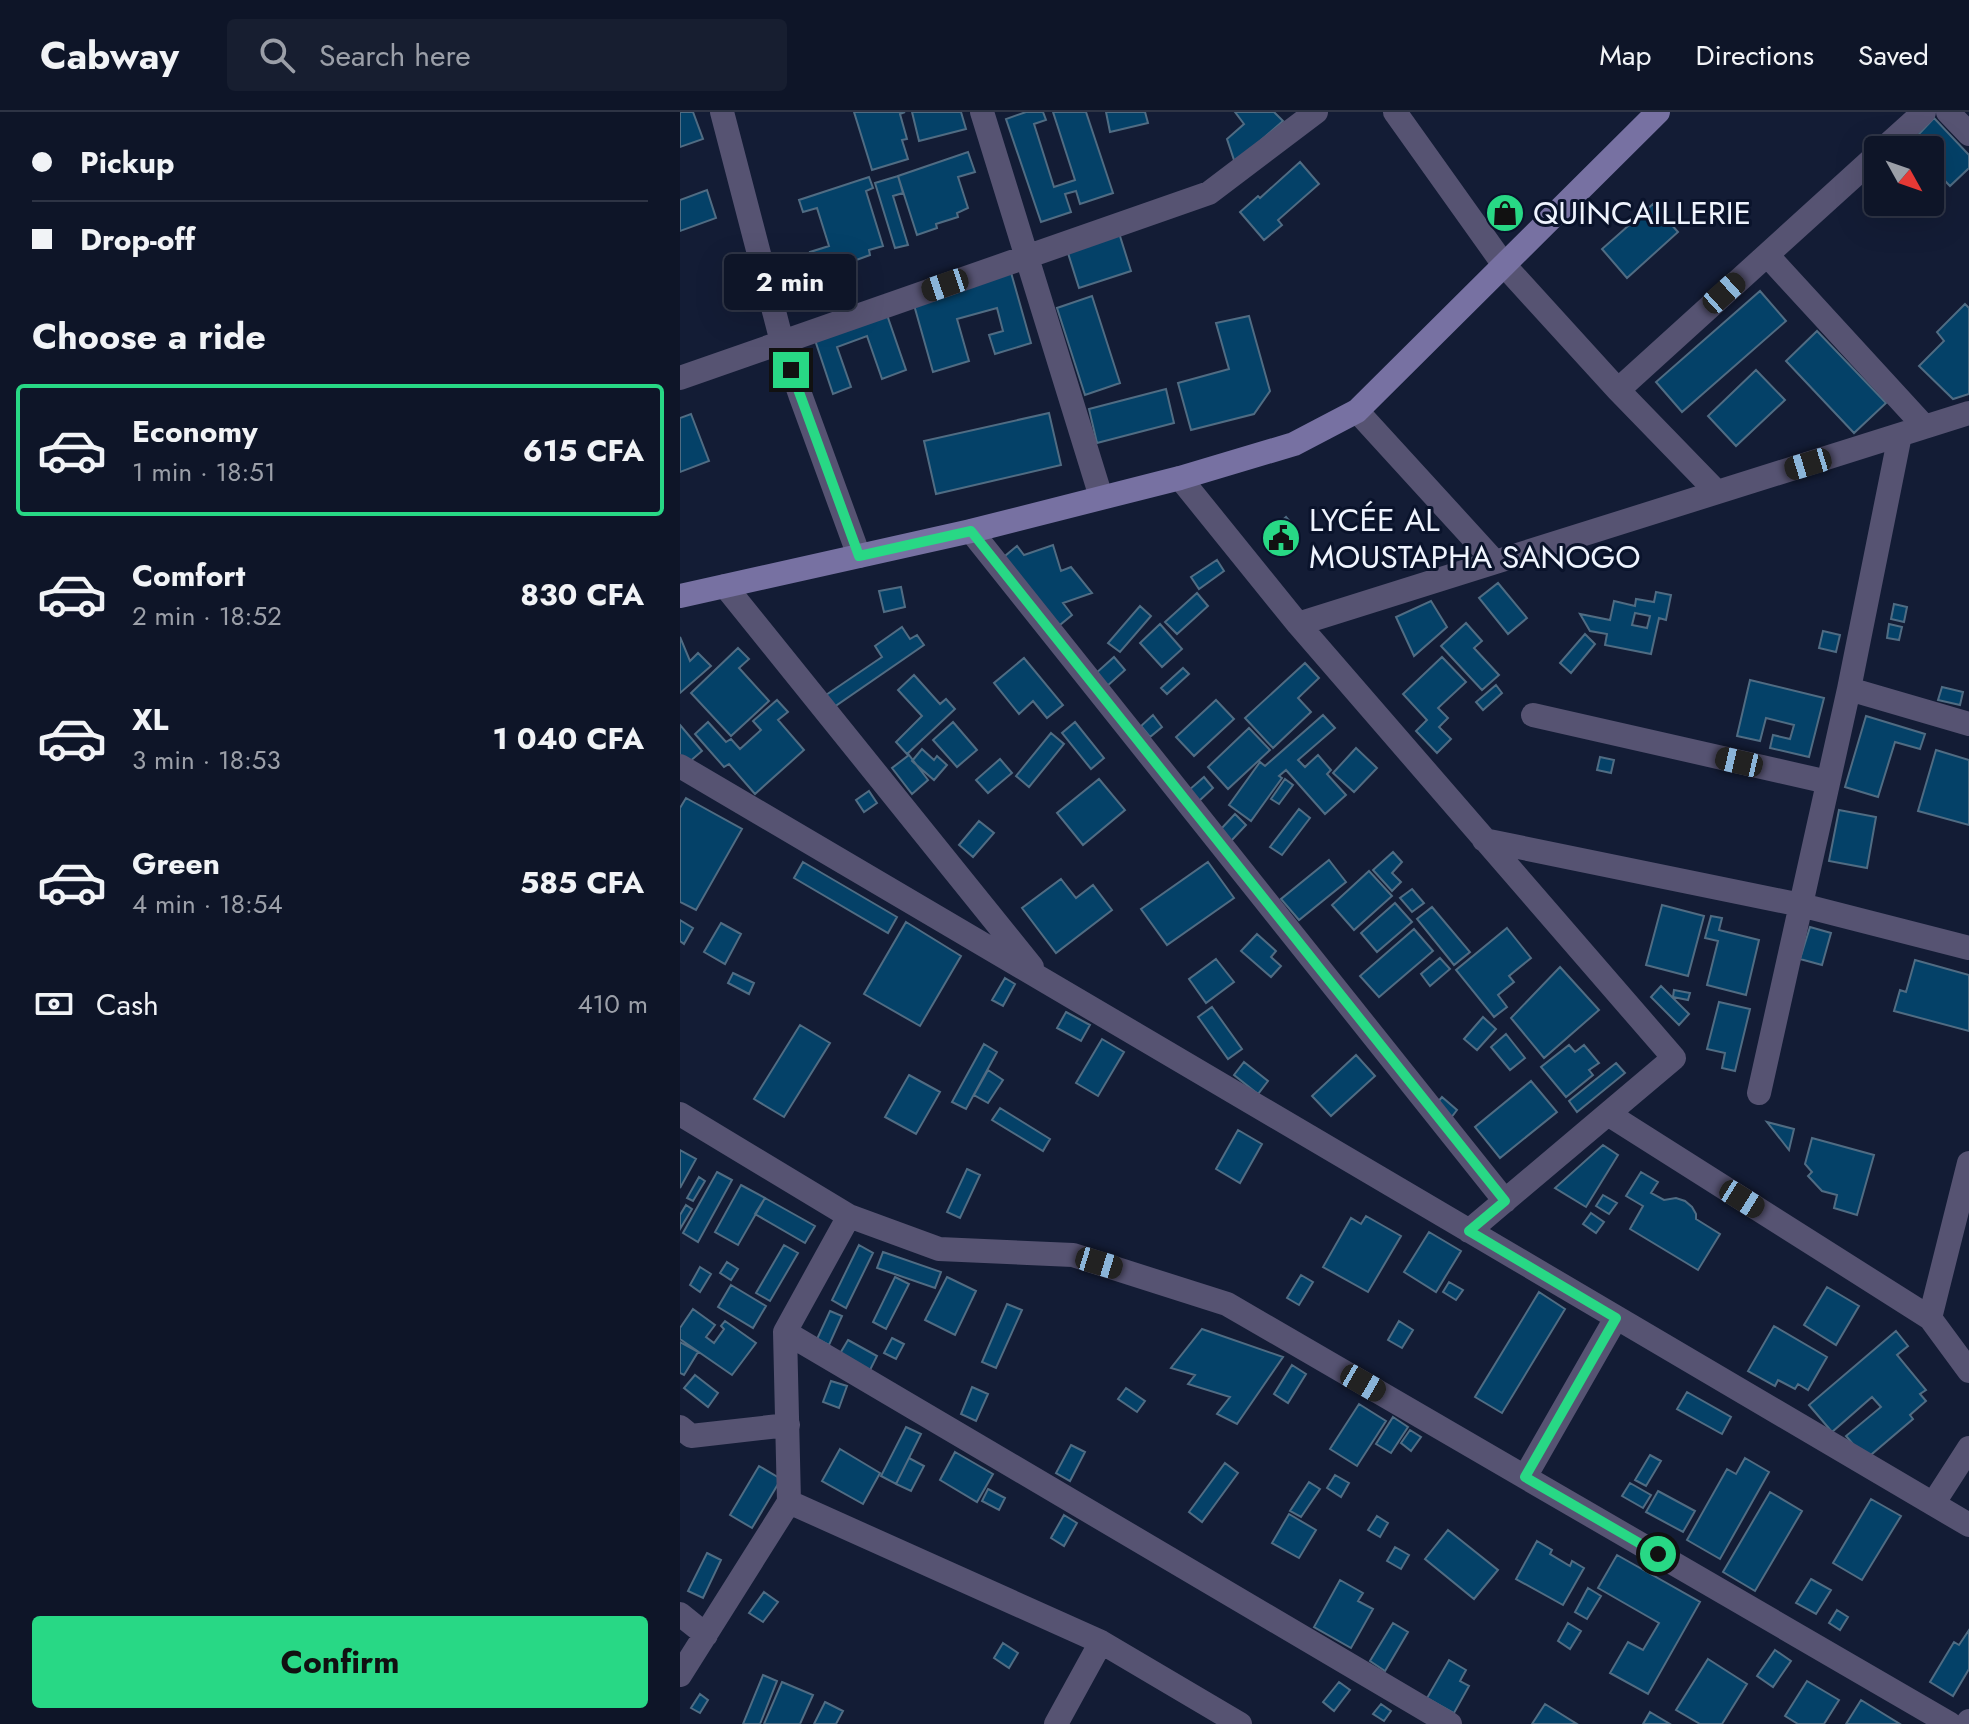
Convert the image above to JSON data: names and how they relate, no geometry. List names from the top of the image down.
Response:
{
  "places": {
    "shop": ["QUINCAILLERIE"],
    "public building": ["LYCÉE AL MOUSTAPHA SANOGO"]
  },
  "north": "bottom right",
  "page": {
    "header": "Cabway",
    "search": "Search here",
    "nav": ["Map", "Directions", "Saved"],
    "banner": ["Pickup", "Drop-off"],
    "bubble": "2 min",
    "heading": "Choose a ride",
    "list": [
      {
        "name": "Economy",
        "note": "1 min · 18:51",
        "value": "615 CFA"
      },
      {
        "name": "Comfort",
        "note": "2 min · 18:52",
        "value": "830 CFA"
      },
      {
        "name": "XL",
        "note": "3 min · 18:53",
        "value": "1 040 CFA"
      },
      {
        "name": "Green",
        "note": "4 min · 18:54",
        "value": "585 CFA"
      }
    ],
    "pay": ["Cash", "410 m"],
    "buttons": "Confirm"
  }
}
